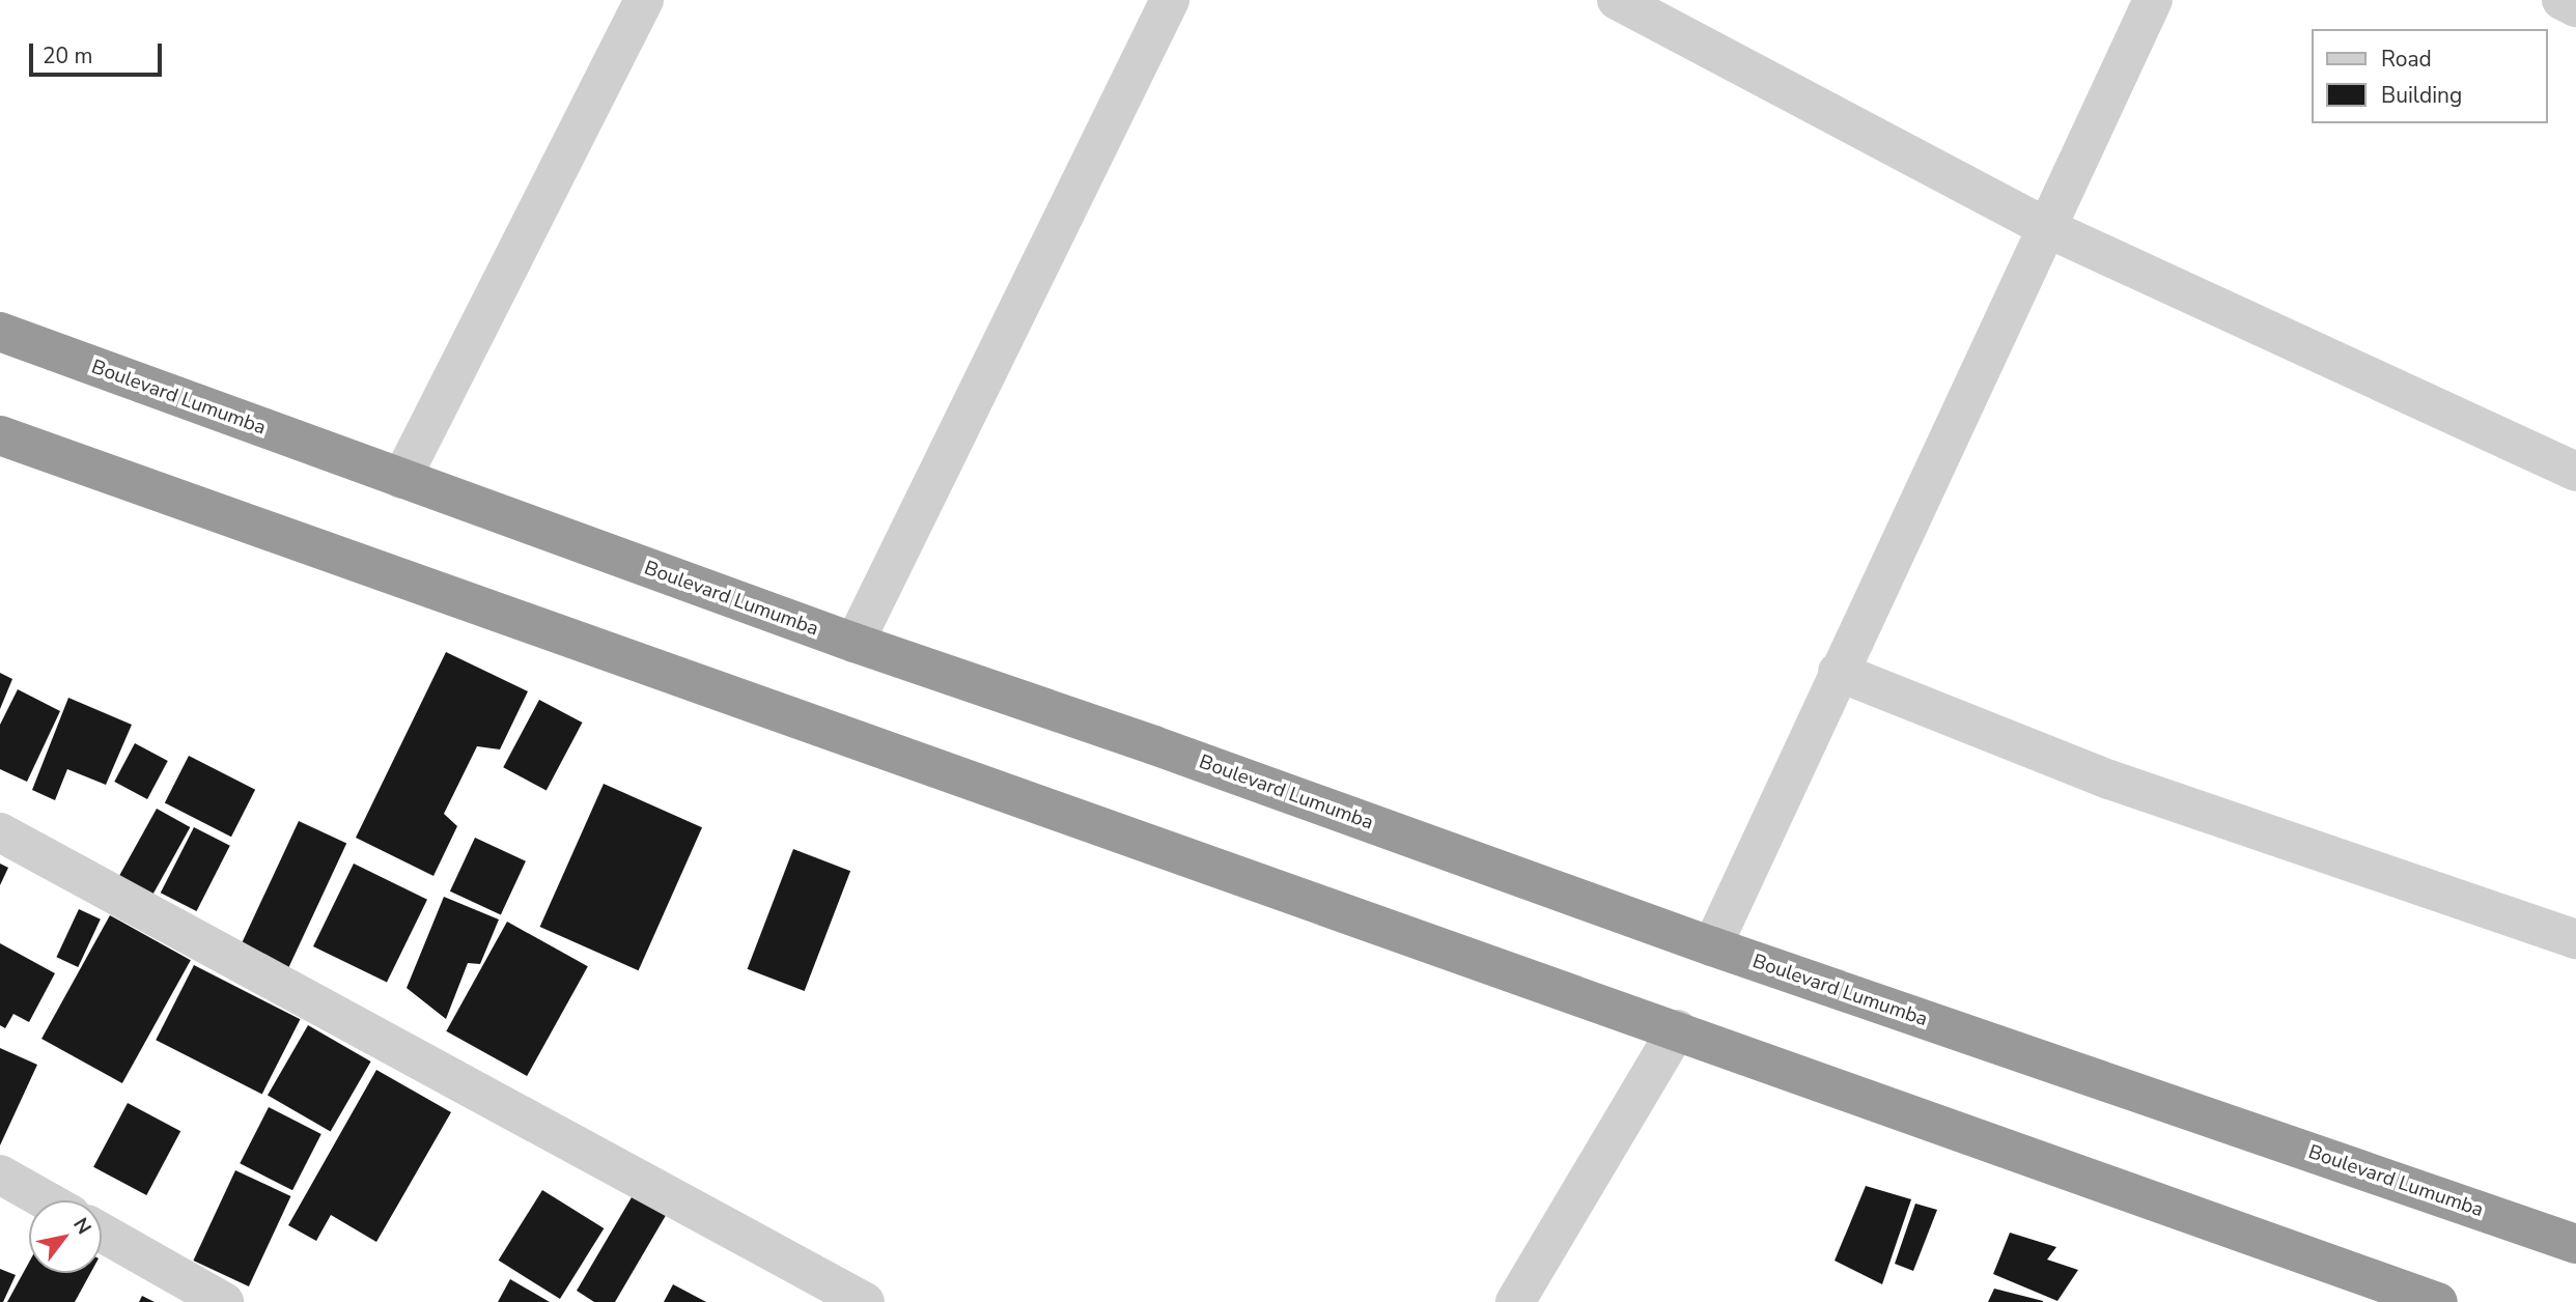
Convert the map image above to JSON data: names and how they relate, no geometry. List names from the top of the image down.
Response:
{
  "streets": {
    "highway": ["Boulevard Lumumba"]
  },
  "legend": ["Road", "Building"],
  "scale_bar": "20 m",
  "north": "top right"
}
